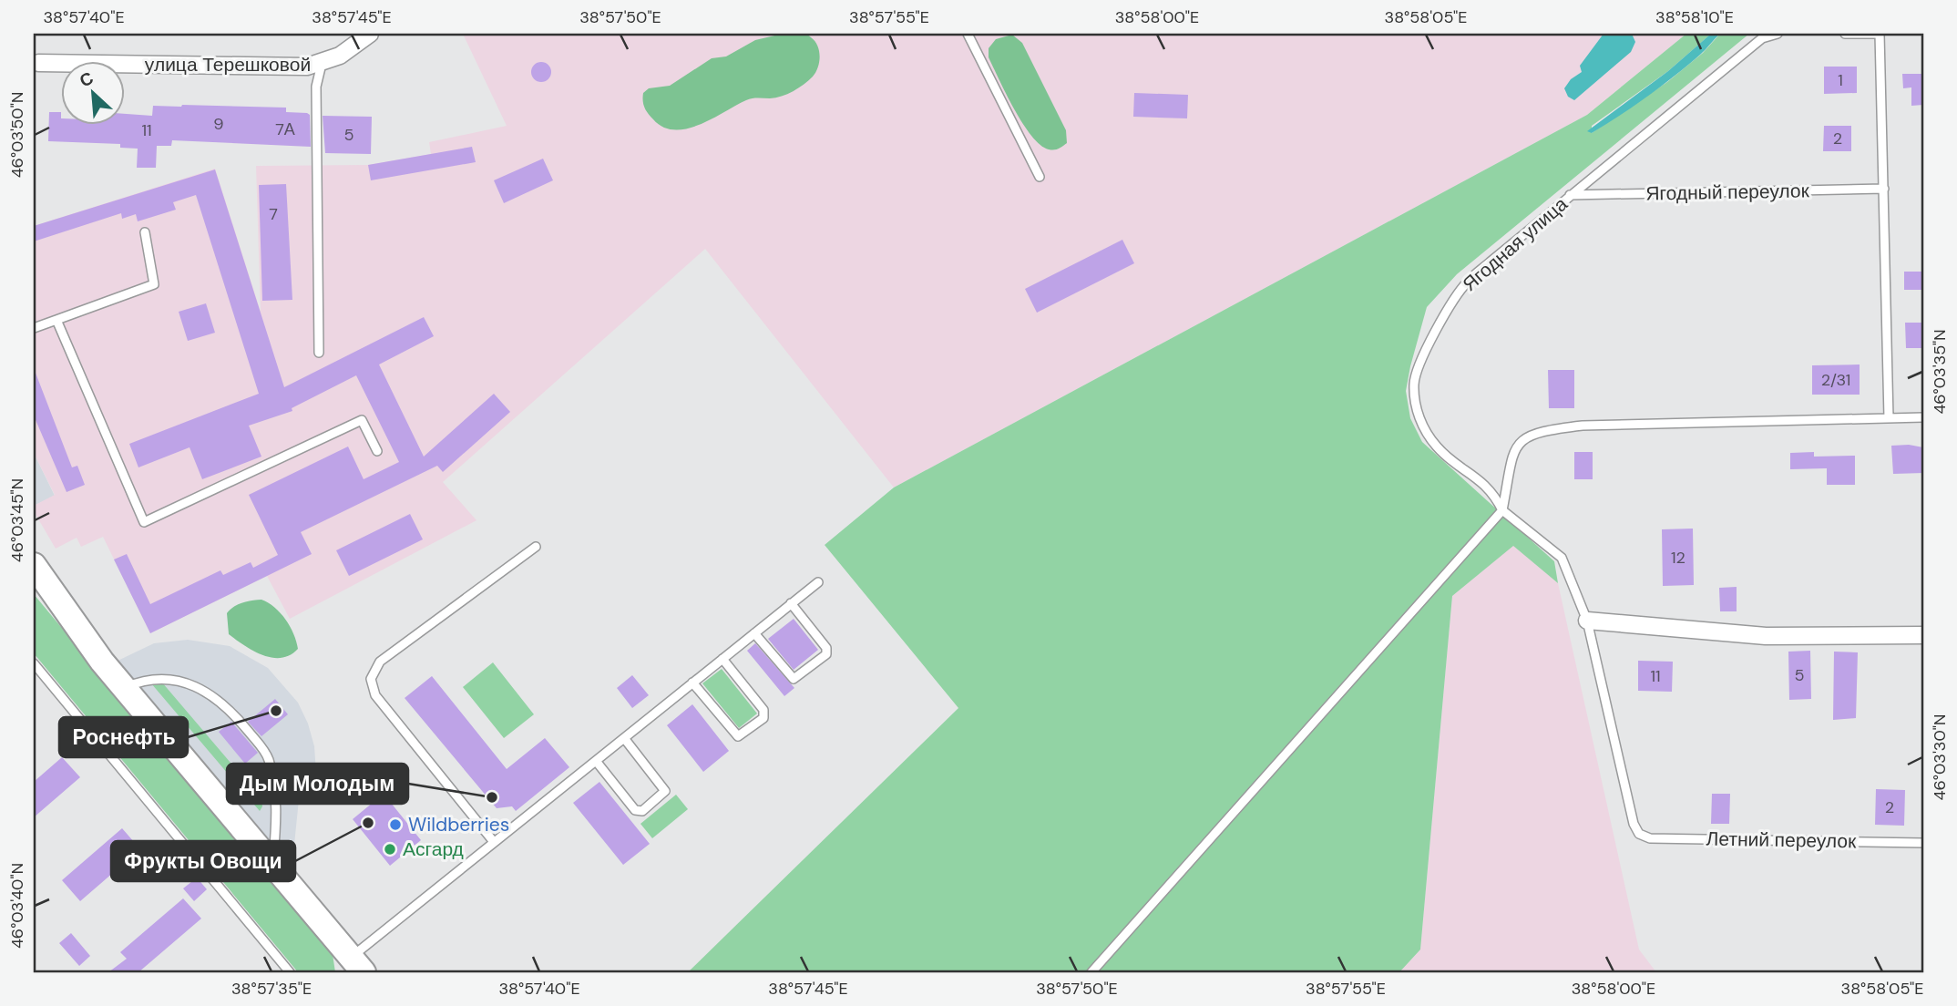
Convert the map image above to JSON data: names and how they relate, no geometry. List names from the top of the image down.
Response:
{
  "streets": {
    "street": ["улица Терешковой"],
    "lane": ["Ягодный переулок", "Ягодная улица", "Летний переулок"]
  },
  "crossings": [
    ["Ягодный переулок", "Ягодная улица"],
    ["Ягодная улица", "Летний переулок"]
  ],
  "places": [
    "Роснефть",
    "Дым Молодым",
    "Фрукты Овощи",
    "Wildberries",
    "Асгард"
  ],
  "house_numbers": [
    "1",
    "9",
    "7А",
    "11",
    "5",
    "2",
    "7",
    "2/31",
    "12",
    "5",
    "11",
    "2"
  ],
  "north": "top left",
  "coordinates": [
    "38°57'40\"E",
    "38°57'45\"E",
    "38°57'50\"E",
    "38°57'55\"E",
    "38°58'00\"E",
    "38°58'05\"E",
    "38°58'10\"E",
    "46°03'50\"N",
    "46°03'35\"N",
    "46°03'45\"N",
    "46°03'30\"N",
    "46°03'40\"N",
    "38°57'35\"E"
  ]
}
